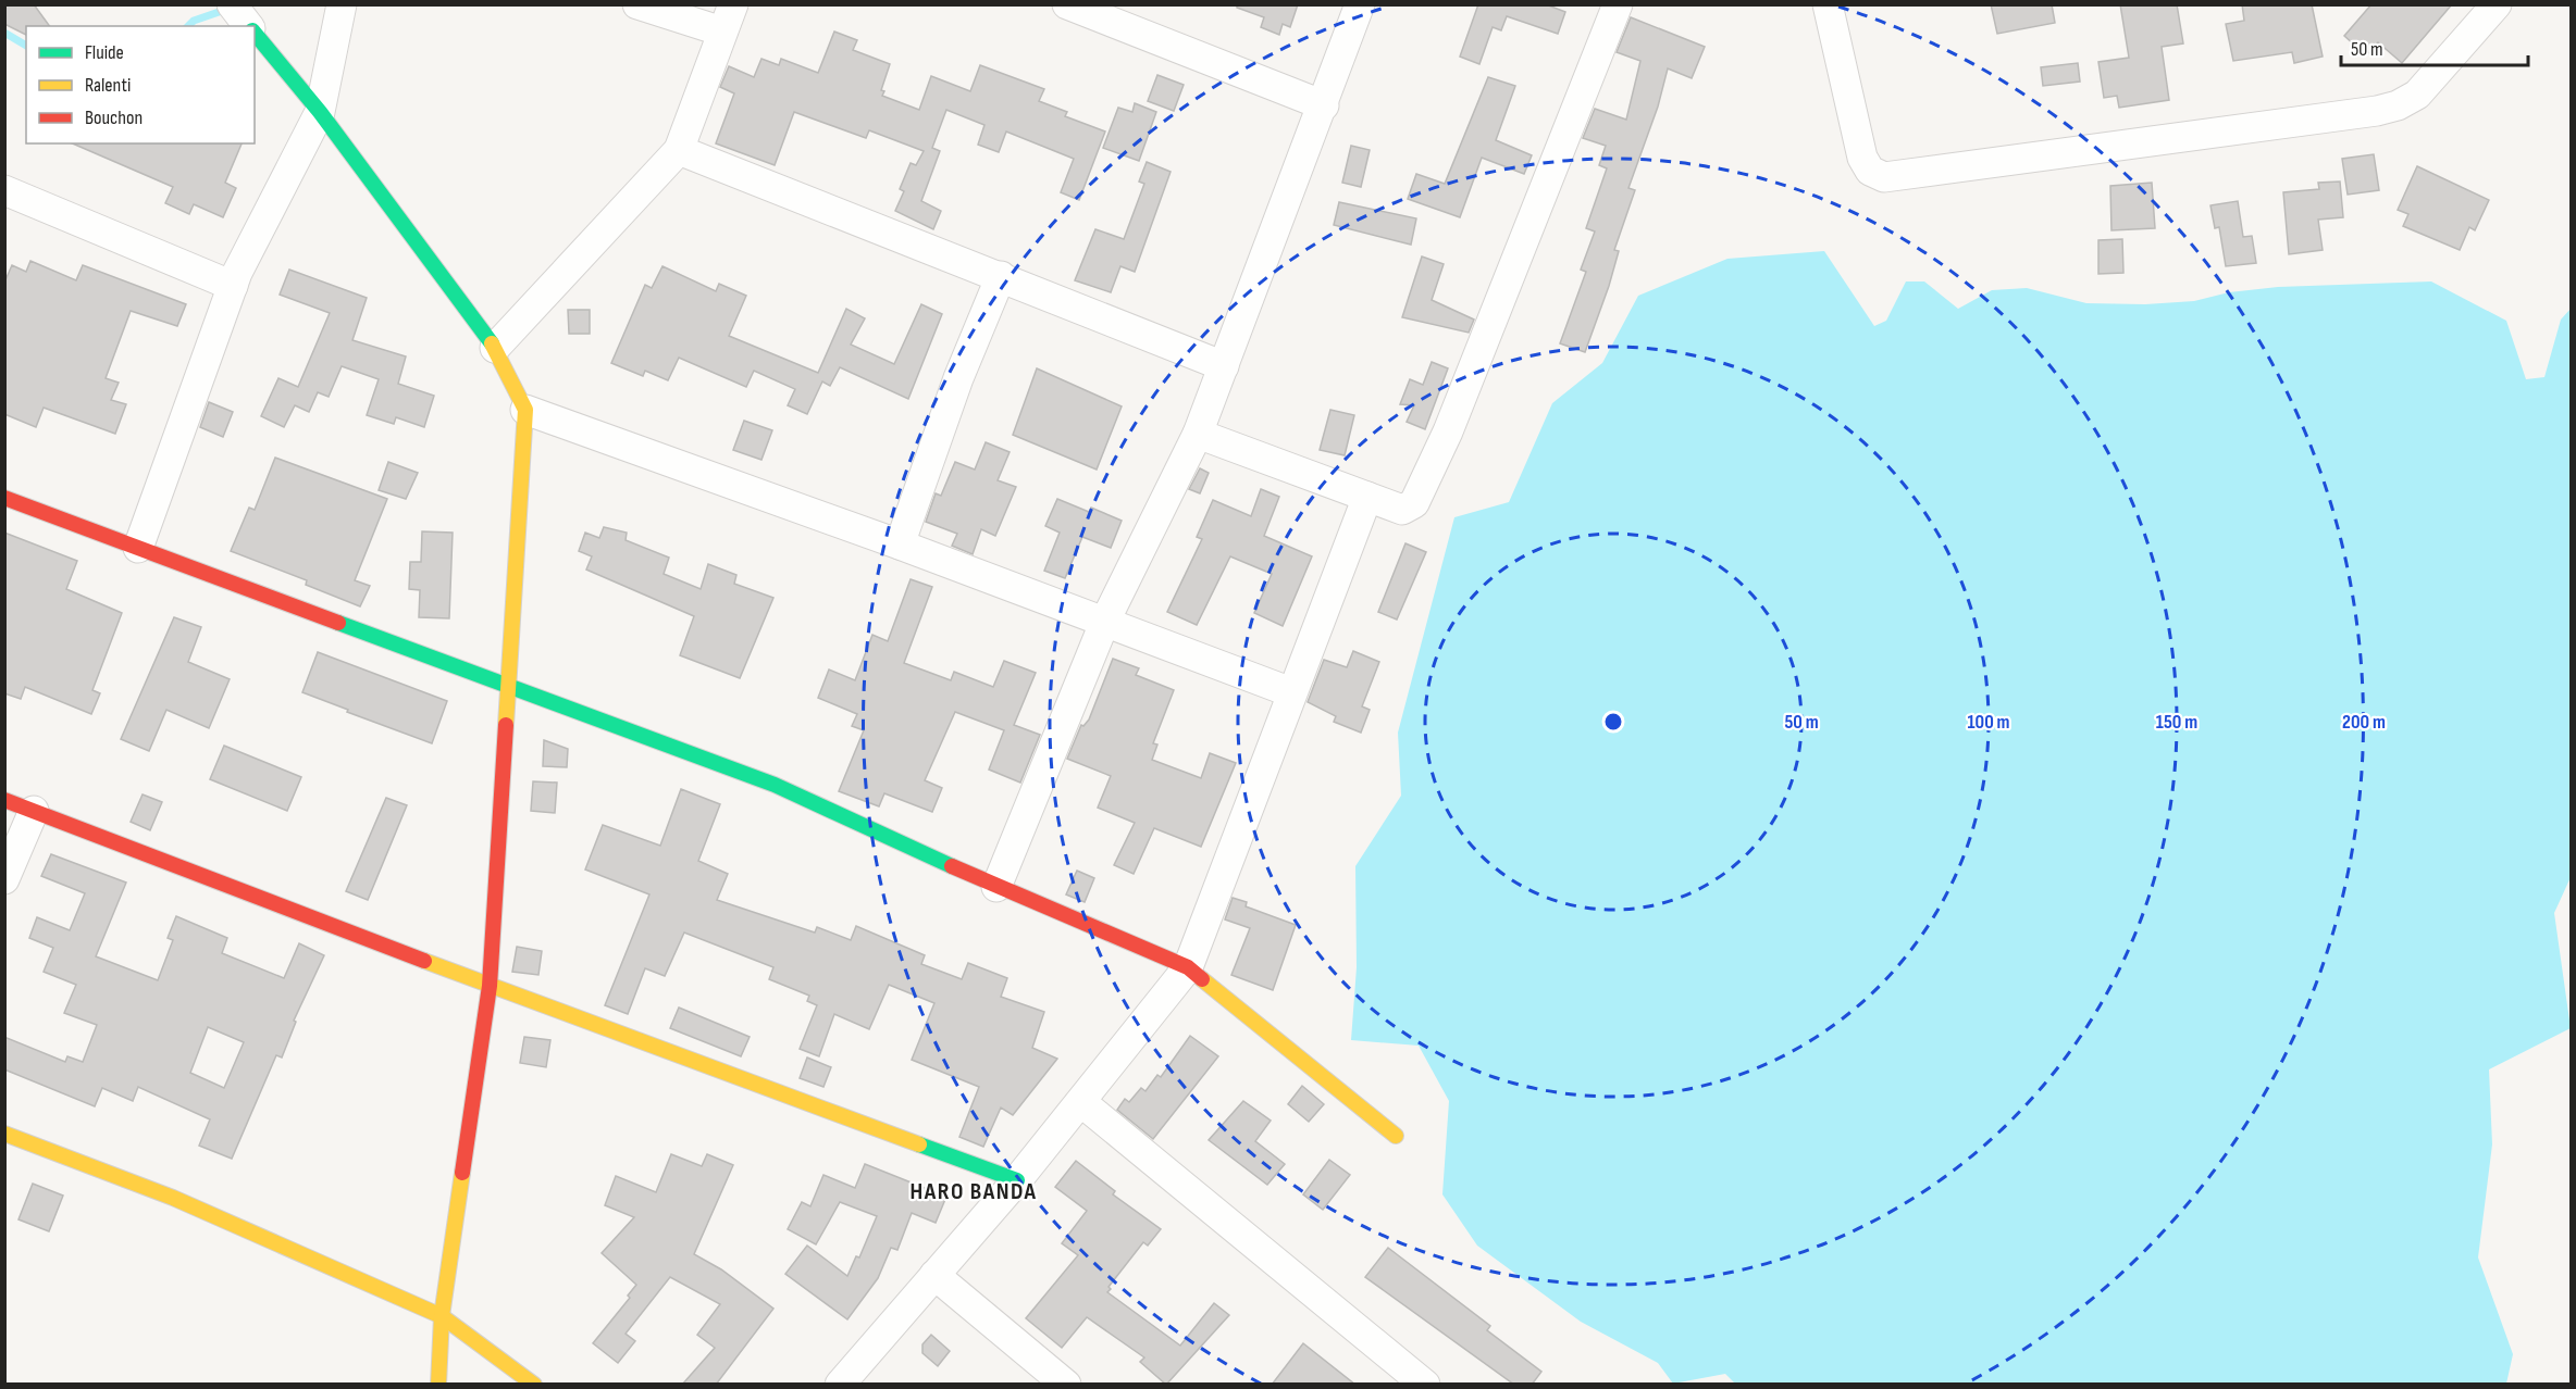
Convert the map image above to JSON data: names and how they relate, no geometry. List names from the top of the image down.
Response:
{
  "districts": ["HARO BANDA"],
  "legend": ["Fluide", "Ralenti", "Bouchon"],
  "scale_bar": "50 m",
  "rings": [
    "50 m",
    "100 m",
    "150 m",
    "200 m"
  ]
}
